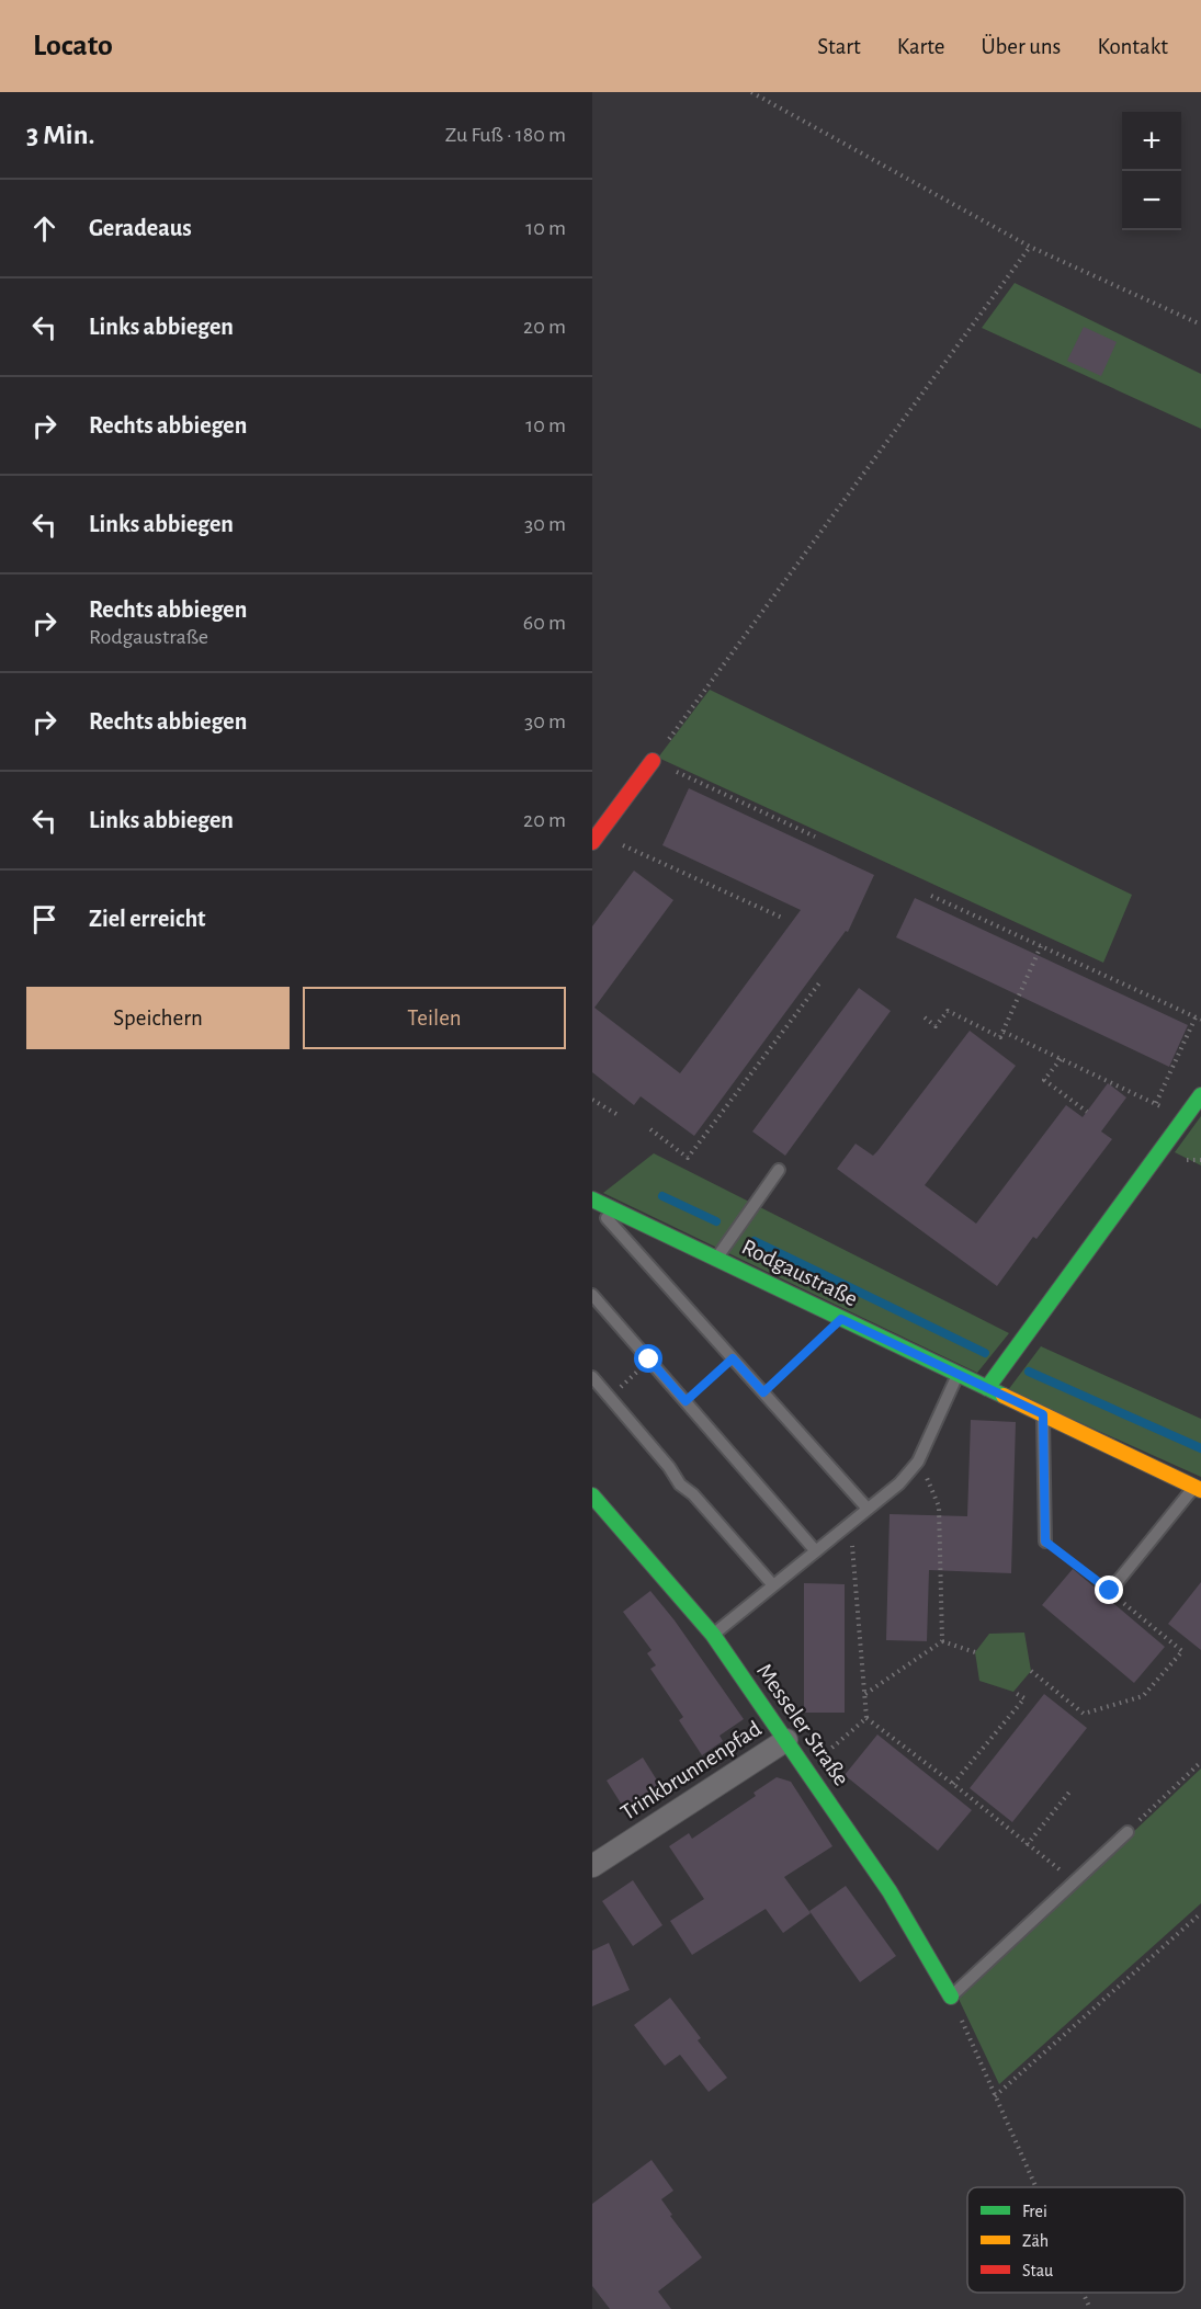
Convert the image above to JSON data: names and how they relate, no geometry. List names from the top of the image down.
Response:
{
  "streets": {
    "street": ["Rodgaustraße", "Messeler Straße", "Trinkbrunnenpfad"]
  },
  "crossings": [
    ["Messeler Straße", "Trinkbrunnenpfad"]
  ],
  "legend": ["Frei", "Zäh", "Stau"],
  "page": {
    "header": "Locato",
    "nav": [
      "Start",
      "Karte",
      "Über uns",
      "Kontakt"
    ],
    "heading": ["3 Min.", "Zu Fuß · 180 m"],
    "map_buttons": ["+", "−"],
    "list": [
      ["Geradeaus", "10 m"],
      ["Links abbiegen", "20 m"],
      ["Rechts abbiegen", "10 m"],
      ["Links abbiegen", "30 m"],
      ["Rechts abbiegen", "Rodgaustraße", "60 m"],
      ["Rechts abbiegen", "30 m"],
      ["Links abbiegen", "20 m"],
      "Ziel erreicht"
    ],
    "buttons": ["Speichern", "Teilen"]
  }
}
